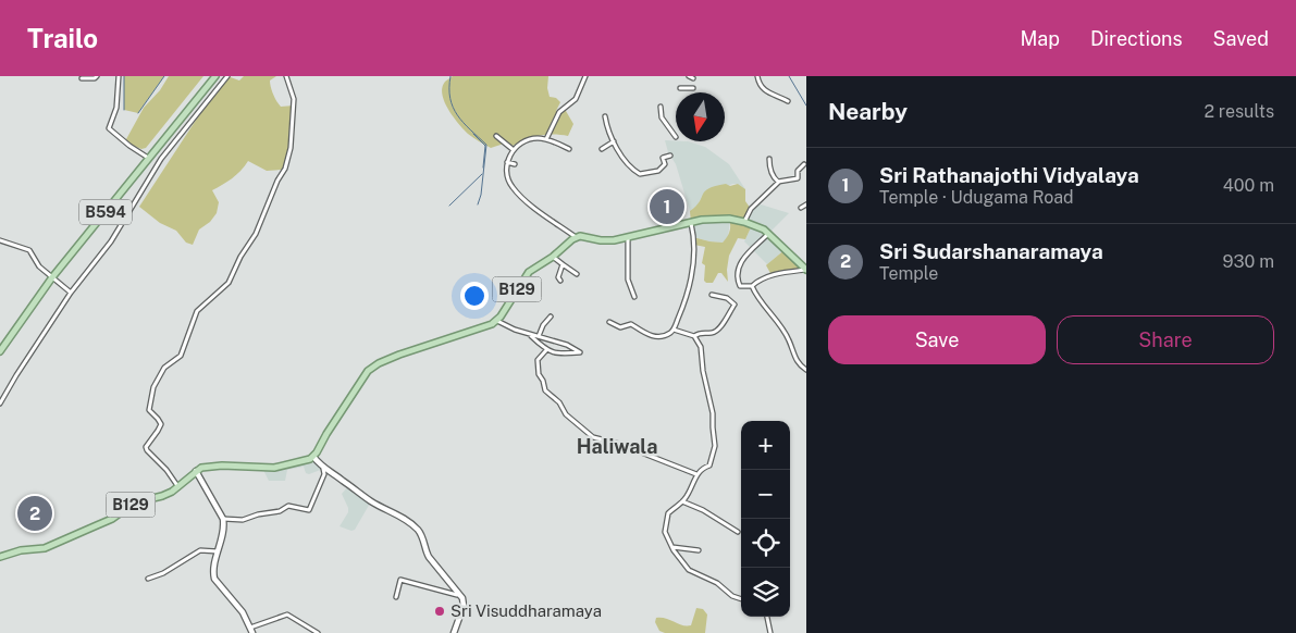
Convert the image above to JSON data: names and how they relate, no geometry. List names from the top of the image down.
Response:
{
  "streets": {
    "main road": ["B594", "B129"]
  },
  "districts": ["Haliwala"],
  "places": ["Sri Visuddharamaya"],
  "north": "bottom",
  "page": {
    "header": "Trailo",
    "nav": ["Map", "Directions", "Saved"],
    "heading": ["Nearby", "2 results"],
    "list": [
      {
        "mark": "1",
        "name": "Sri Rathanajothi Vidyalaya",
        "note": "Temple · Udugama Road",
        "value": "400 m"
      },
      {
        "mark": "2",
        "name": "Sri Sudarshanaramaya",
        "note": "Temple",
        "value": "930 m"
      }
    ],
    "pins": ["1", "2"],
    "buttons": ["Save", "Share"],
    "map_buttons": ["+", "−"]
  }
}
